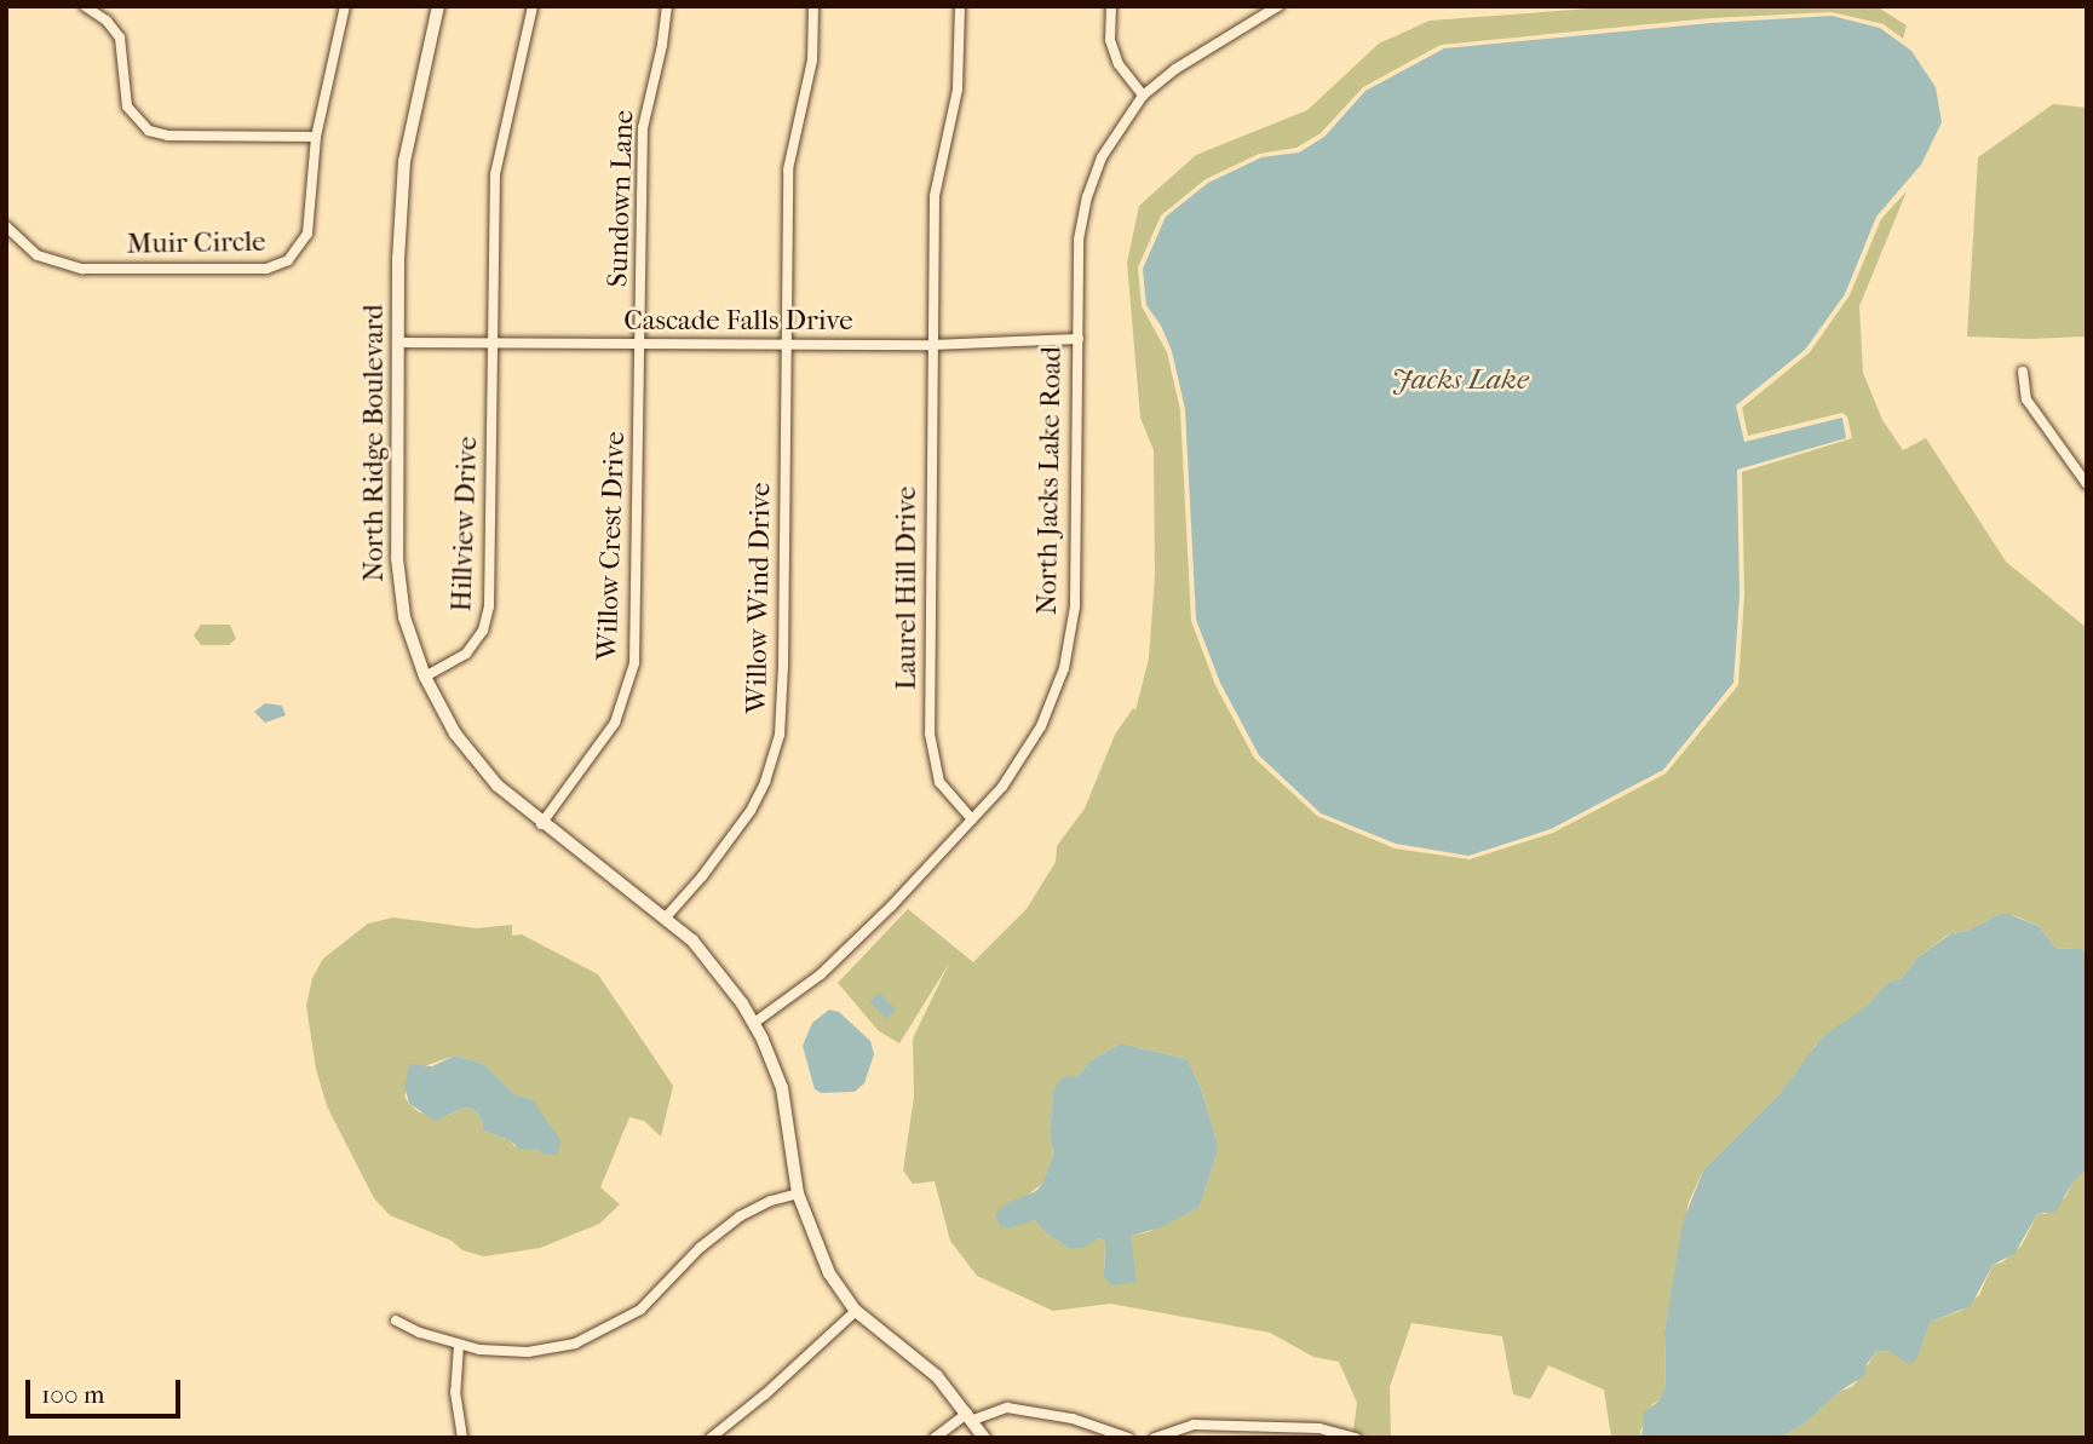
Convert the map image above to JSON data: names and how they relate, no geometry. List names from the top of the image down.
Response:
{
  "streets": {
    "street": [
      "Sundown Lane",
      "Muir Circle",
      "Cascade Falls Drive",
      "North Ridge Boulevard",
      "North Jacks Lake Road",
      "Hillview Drive",
      "Willow Crest Drive",
      "Laurel Hill Drive",
      "Willow Wind Drive"
    ]
  },
  "crossings": [
    ["Sundown Lane", "Cascade Falls Drive"],
    ["Sundown Lane", "Willow Crest Drive"],
    ["Cascade Falls Drive", "North Ridge Boulevard"],
    ["Cascade Falls Drive", "North Jacks Lake Road"],
    ["Cascade Falls Drive", "Hillview Drive"],
    ["Cascade Falls Drive", "Willow Crest Drive"],
    ["Cascade Falls Drive", "Laurel Hill Drive"],
    ["Cascade Falls Drive", "Willow Wind Drive"],
    ["North Ridge Boulevard", "North Jacks Lake Road"],
    ["North Ridge Boulevard", "Hillview Drive"],
    ["North Ridge Boulevard", "Willow Crest Drive"],
    ["North Ridge Boulevard", "Willow Wind Drive"],
    ["North Jacks Lake Road", "Laurel Hill Drive"]
  ],
  "water": ["Jacks Lake"],
  "scale_bar": "100 m"
}
